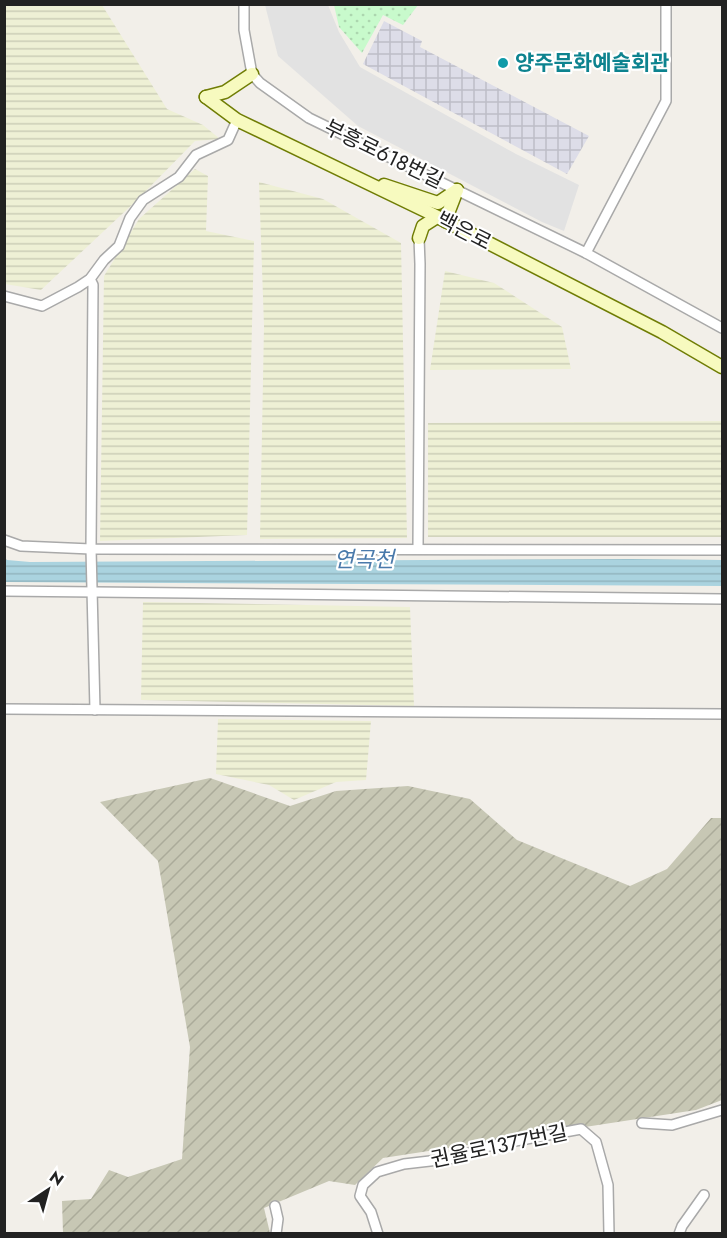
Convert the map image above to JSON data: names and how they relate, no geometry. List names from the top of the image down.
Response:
{
  "streets": {
    "street": ["부흥로618번길", "백은로", "권율로1377번길"]
  },
  "crossings": [
    ["부흥로618번길", "백은로"]
  ],
  "water": ["연곡천"],
  "places": ["양주문화예술회관"],
  "north": "top right"
}
